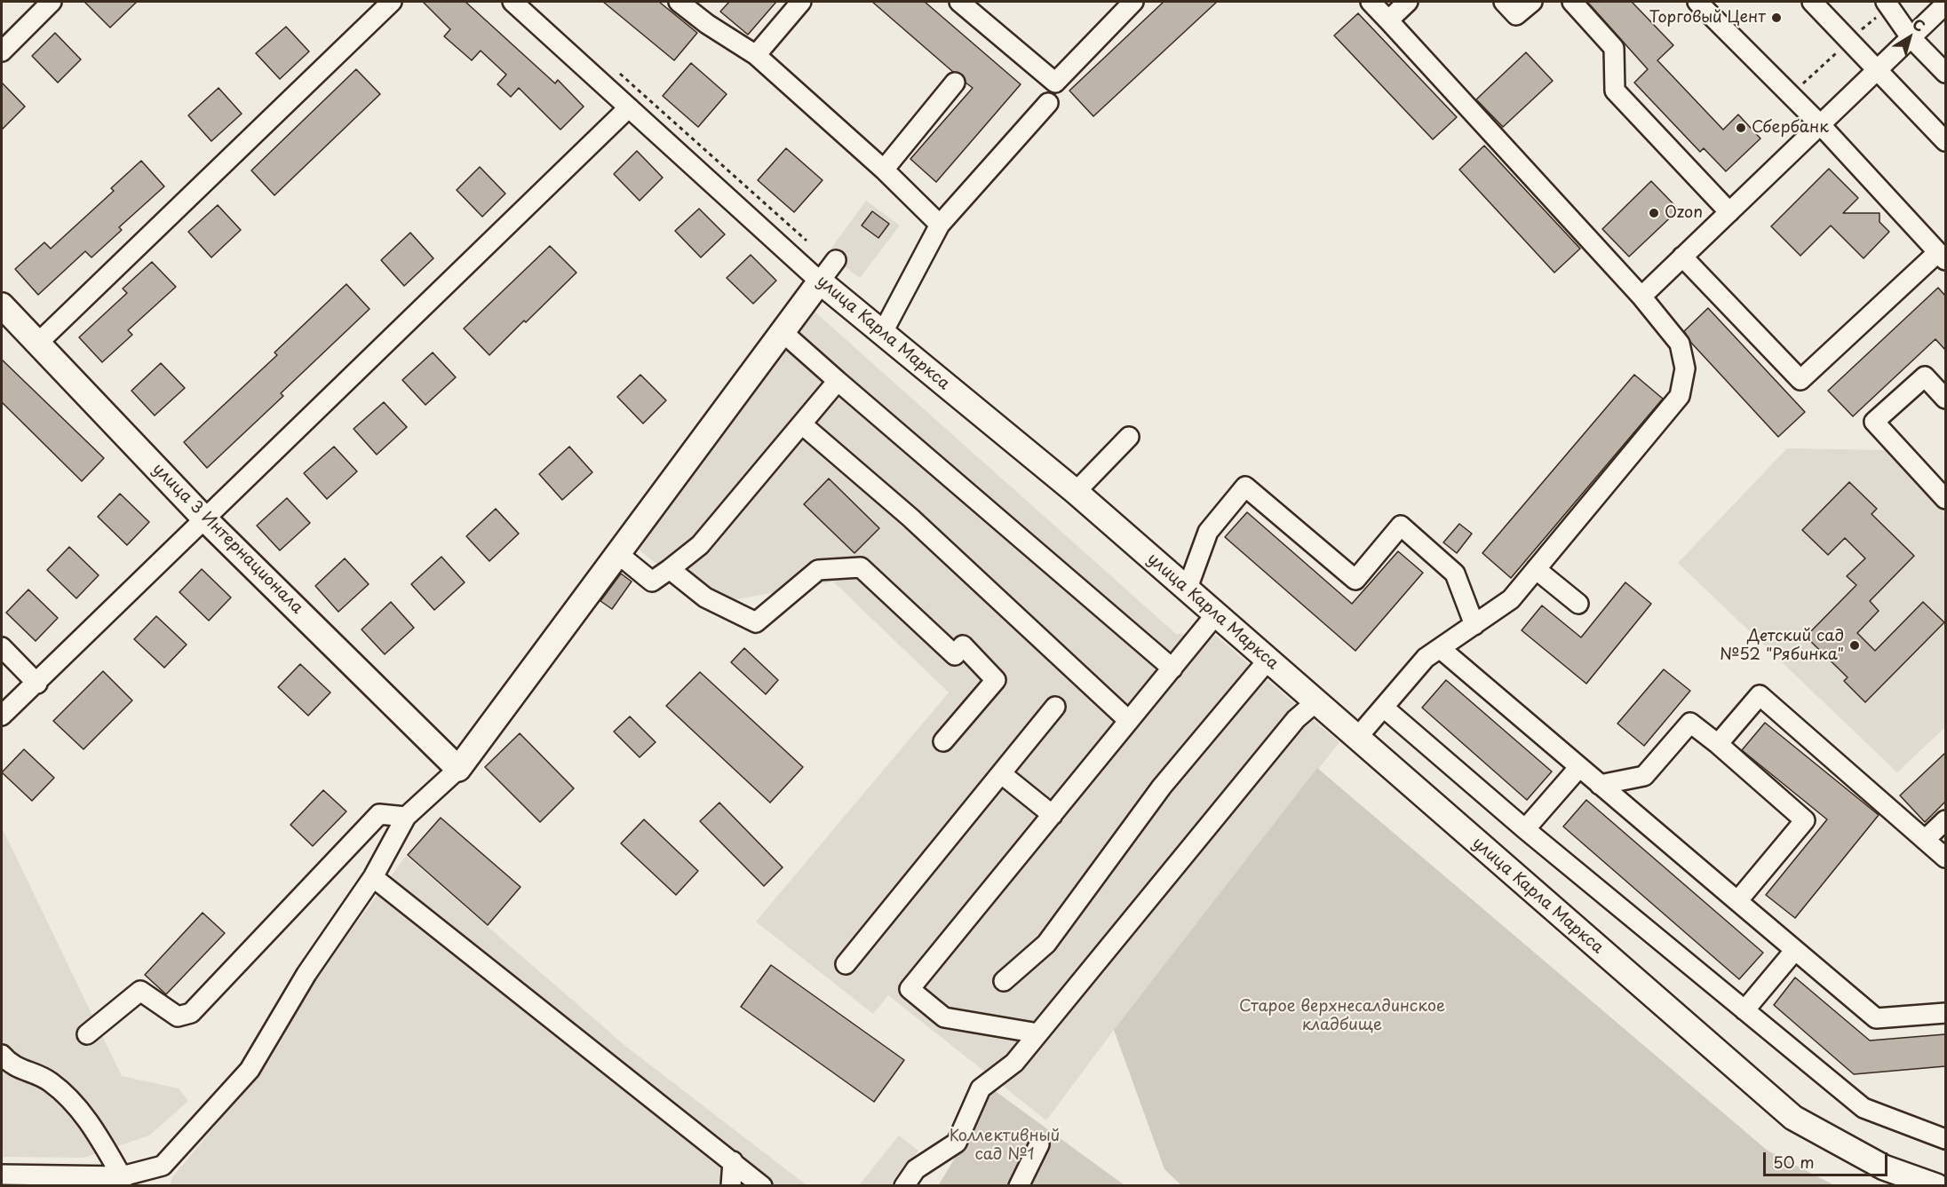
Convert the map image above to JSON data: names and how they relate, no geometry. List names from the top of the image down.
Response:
{
  "streets": {
    "main road": ["улица Карла Маркса", "улица 3 Интернационала"]
  },
  "parks": ["Старое верхнесалдинское кладбище", "Коллективный сад №1"],
  "places": [
    "Торговый Цент",
    "Сбербанк",
    "Ozon",
    "Детский сад №52 \"Рябинка\""
  ],
  "scale_bar": "50 m",
  "north": "top right"
}
